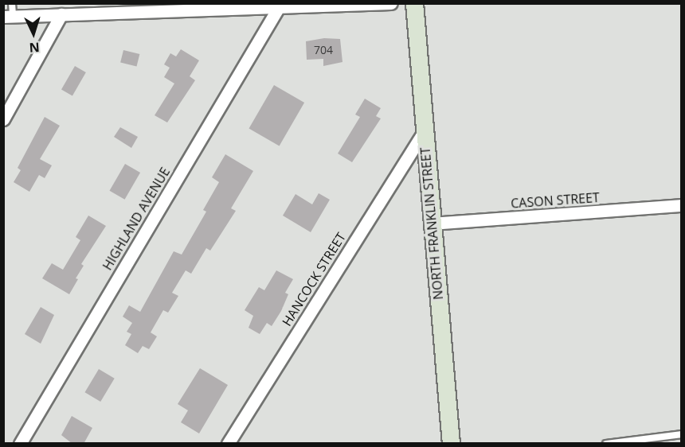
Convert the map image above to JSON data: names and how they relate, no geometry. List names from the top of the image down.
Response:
{
  "streets": {
    "street": [
      "CASON STREET",
      "HIGHLAND AVENUE",
      "NORTH FRANKLIN STREET",
      "HANCOCK STREET"
    ]
  },
  "crossings": [
    ["CASON STREET", "NORTH FRANKLIN STREET"],
    ["NORTH FRANKLIN STREET", "HANCOCK STREET"]
  ],
  "house_numbers": ["704"],
  "north": "bottom"
}
